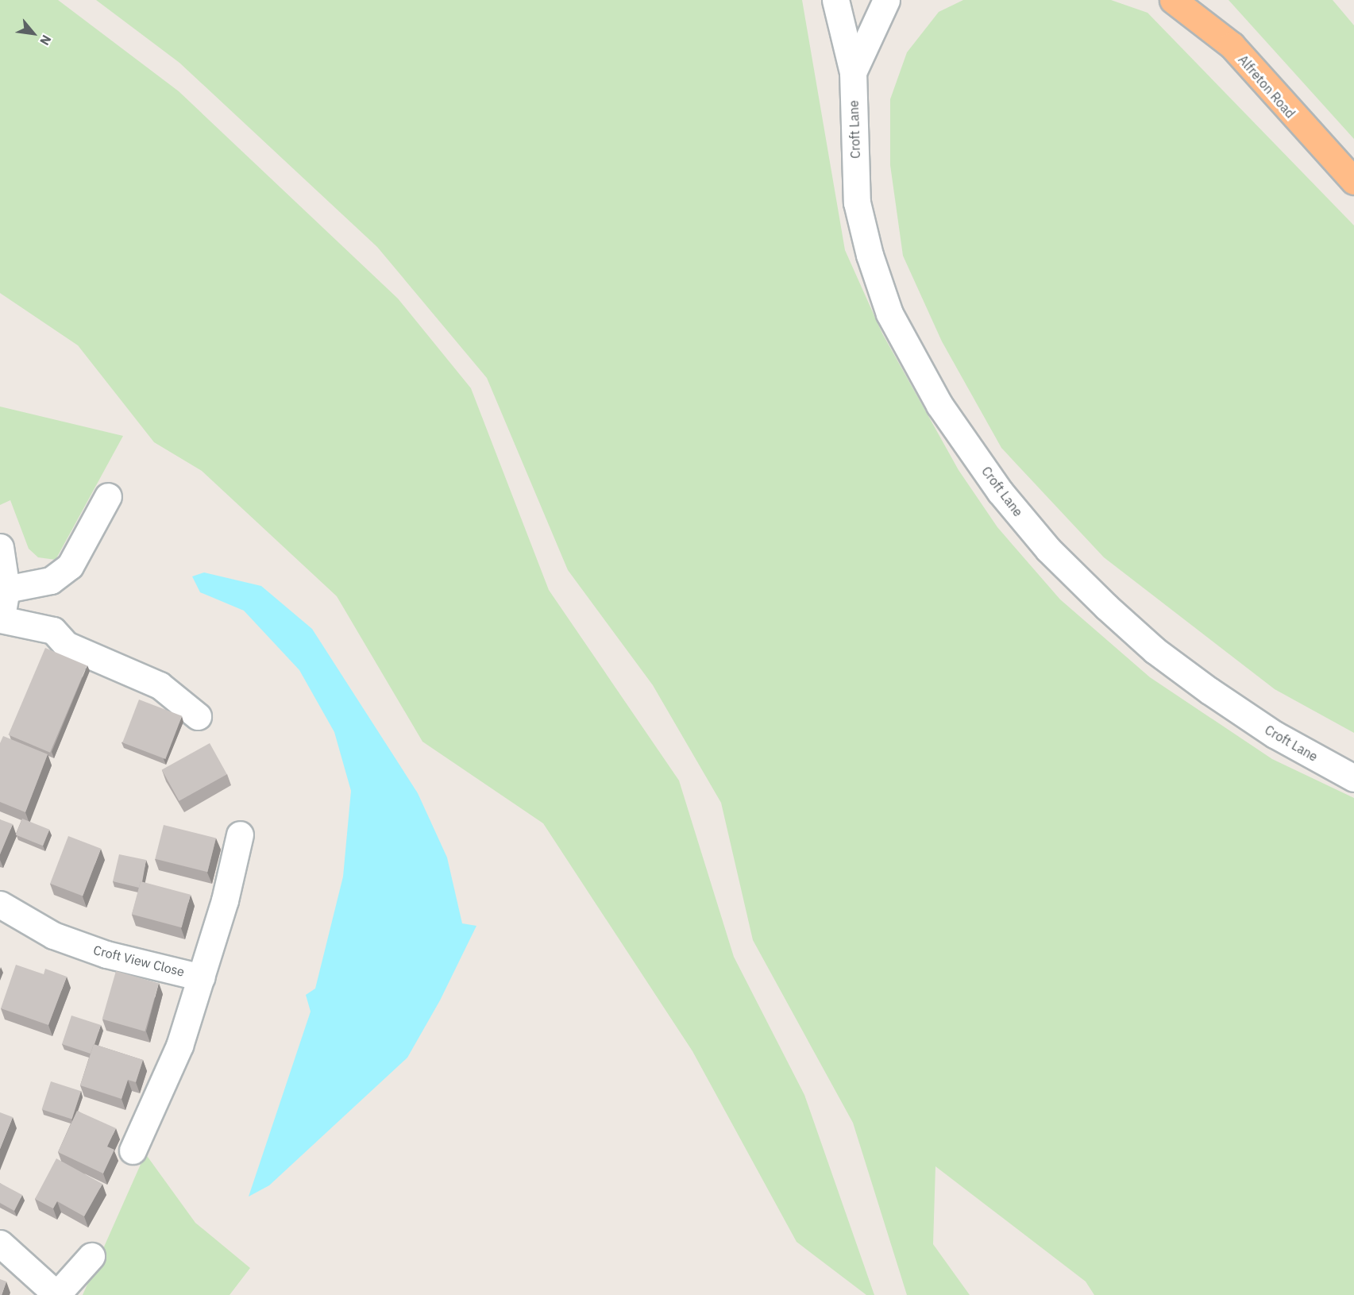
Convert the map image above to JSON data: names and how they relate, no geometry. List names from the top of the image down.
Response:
{
  "streets": {
    "highway": ["Alfreton Road"],
    "street": ["Croft Lane", "Croft View Close"]
  },
  "north": "bottom right"
}
